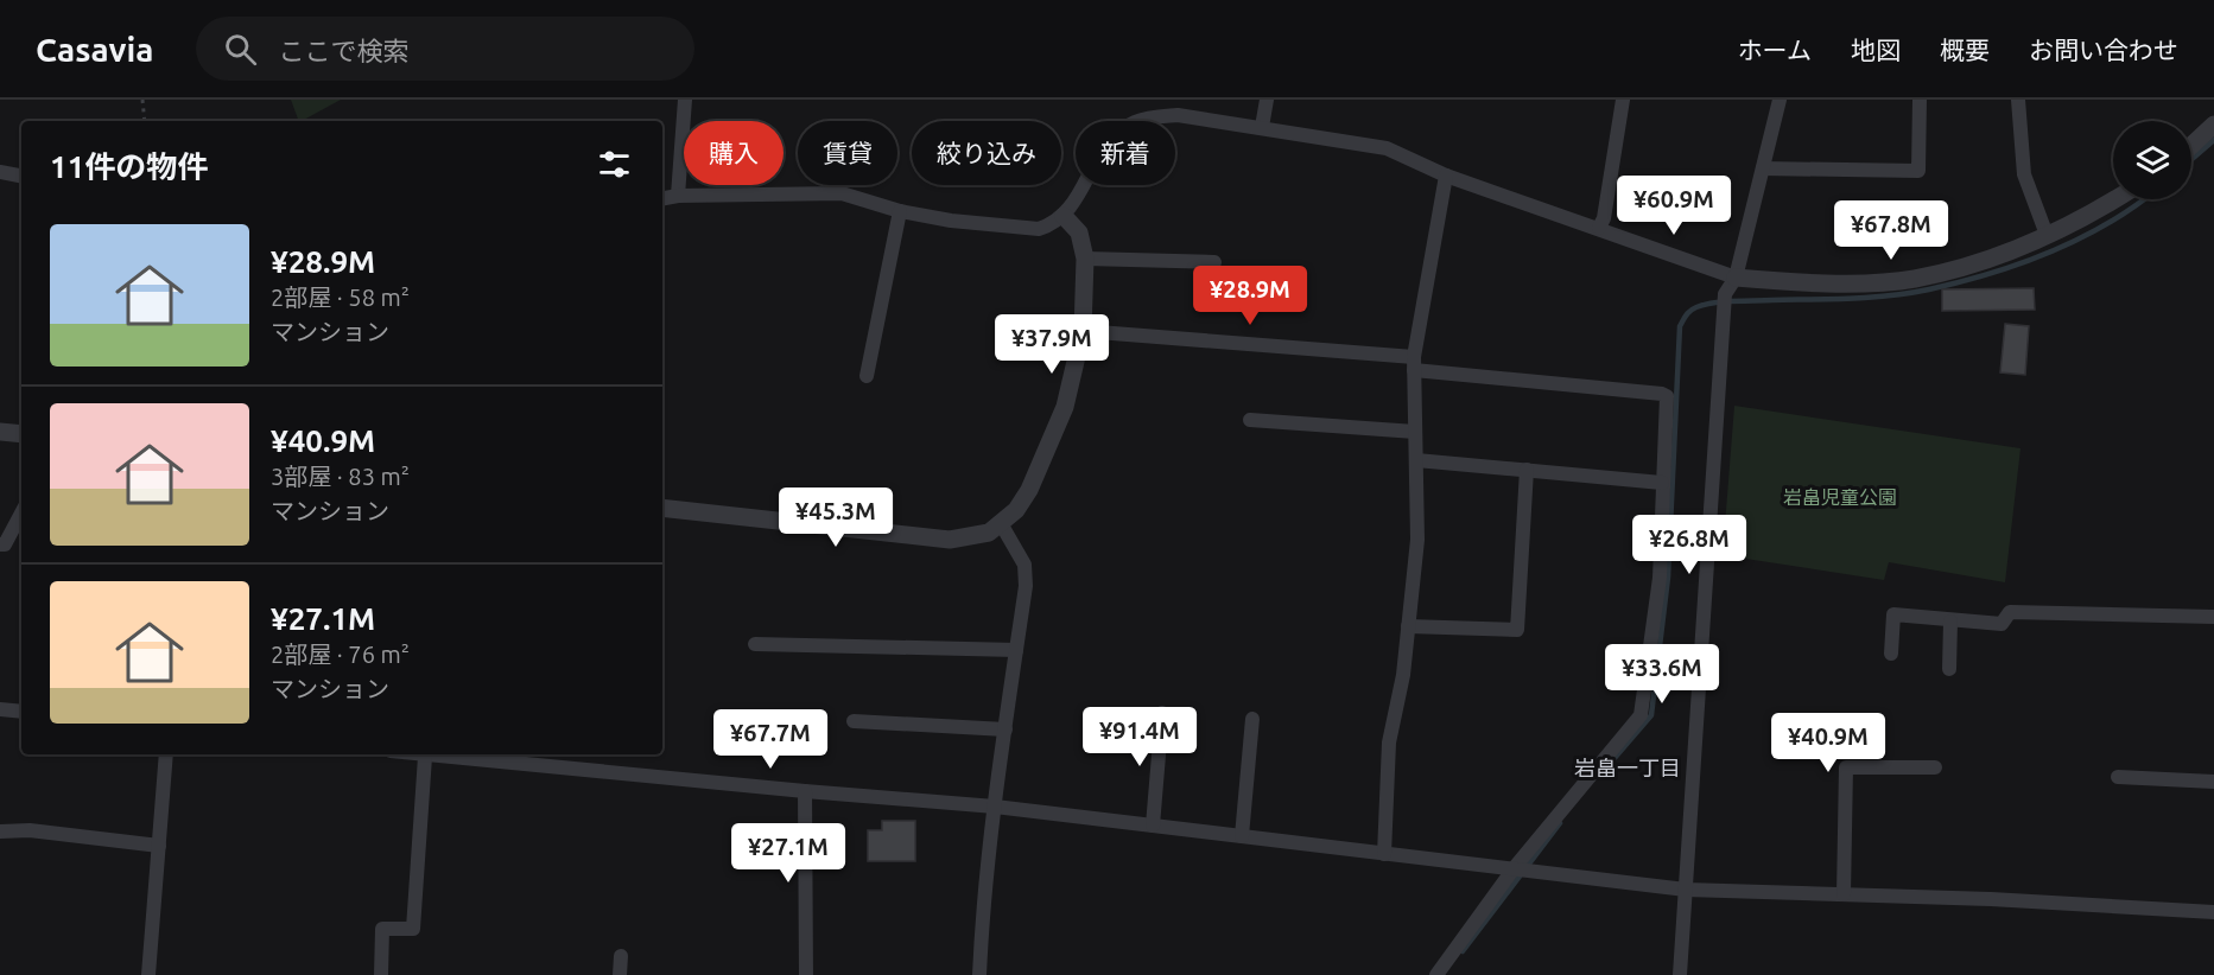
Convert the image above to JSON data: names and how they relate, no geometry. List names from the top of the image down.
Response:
{
  "districts": ["岩畠一丁目"],
  "parks": ["岩畠児童公園"],
  "page": {
    "header": "Casavia",
    "search": "ここで検索",
    "nav": [
      "ホーム",
      "地図",
      "概要",
      "お問い合わせ"
    ],
    "chip": [
      "購入",
      "賃貸",
      "絞り込み",
      "新着"
    ],
    "heading": "11件の物件",
    "price": [
      "¥60.9M",
      "¥67.8M",
      "¥28.9M",
      "¥37.9M",
      "¥45.3M",
      "¥26.8M",
      "¥33.6M",
      "¥91.4M",
      "¥67.7M",
      "¥40.9M",
      "¥27.1M"
    ],
    "list": [
      {
        "name": "¥28.9M",
        "note": "2部屋 · 58 m² · マンション"
      },
      {
        "name": "¥40.9M",
        "note": "3部屋 · 83 m² · マンション"
      },
      {
        "name": "¥27.1M",
        "note": "2部屋 · 76 m² · マンション"
      }
    ]
  }
}
